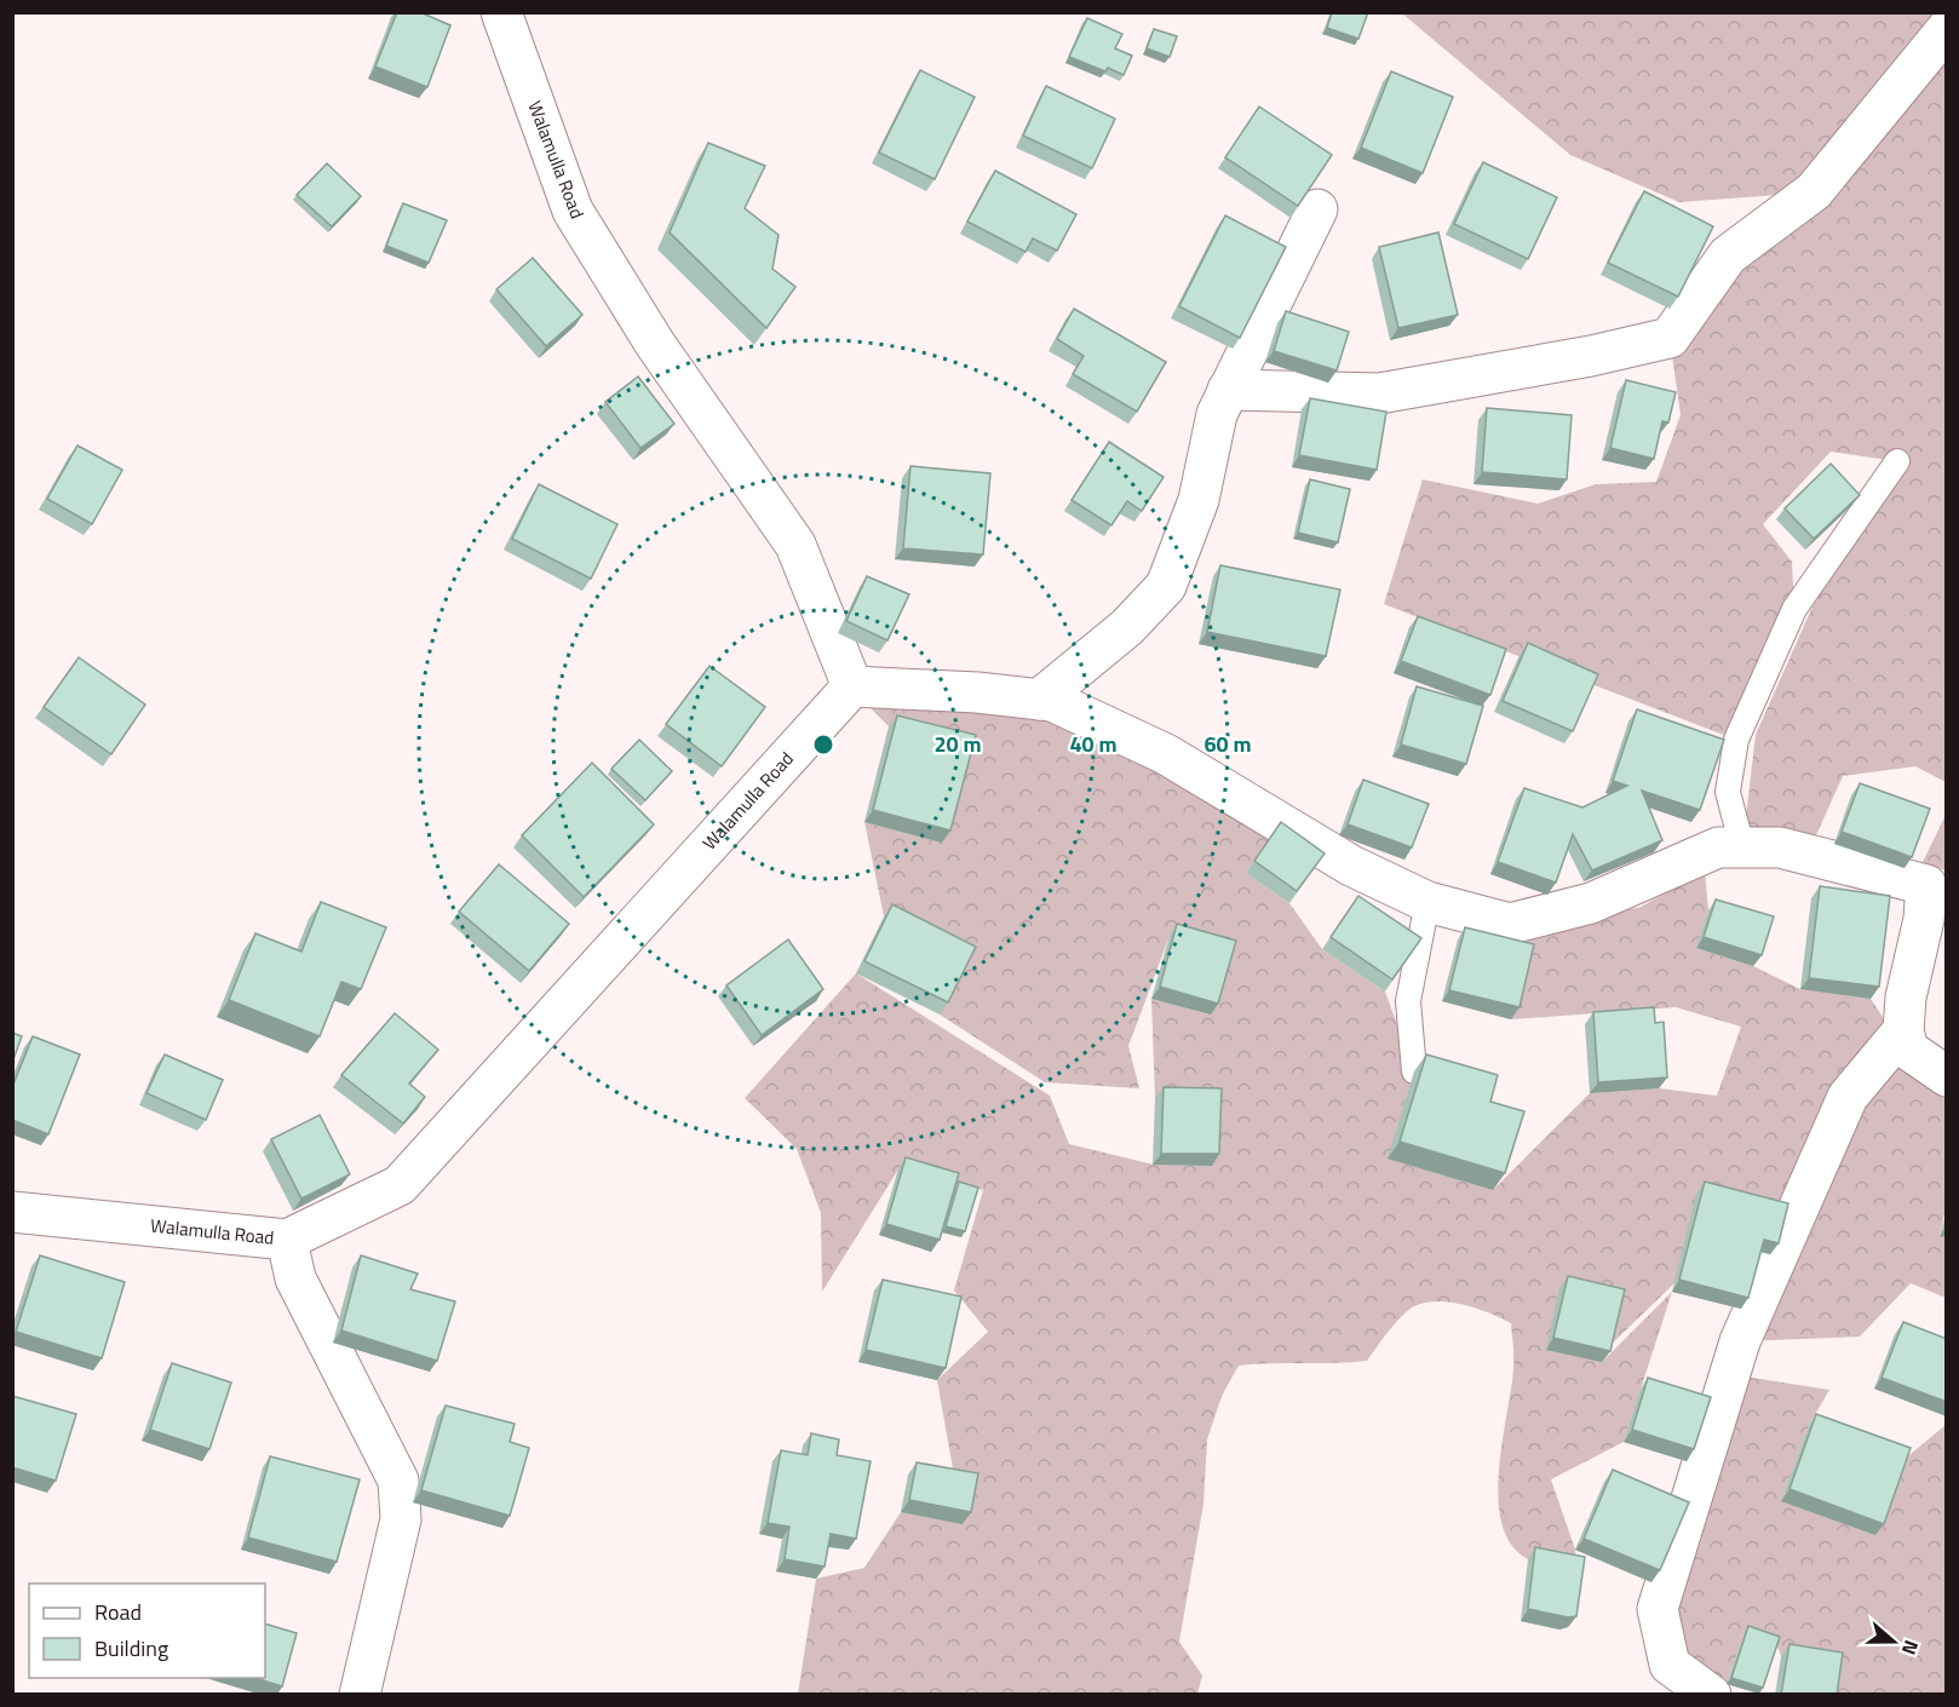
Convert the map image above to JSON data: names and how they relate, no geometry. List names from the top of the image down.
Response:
{
  "streets": {
    "street": ["Walamulla Road"]
  },
  "legend": ["Road", "Building"],
  "north": "right",
  "rings": ["20 m", "40 m", "60 m"]
}
